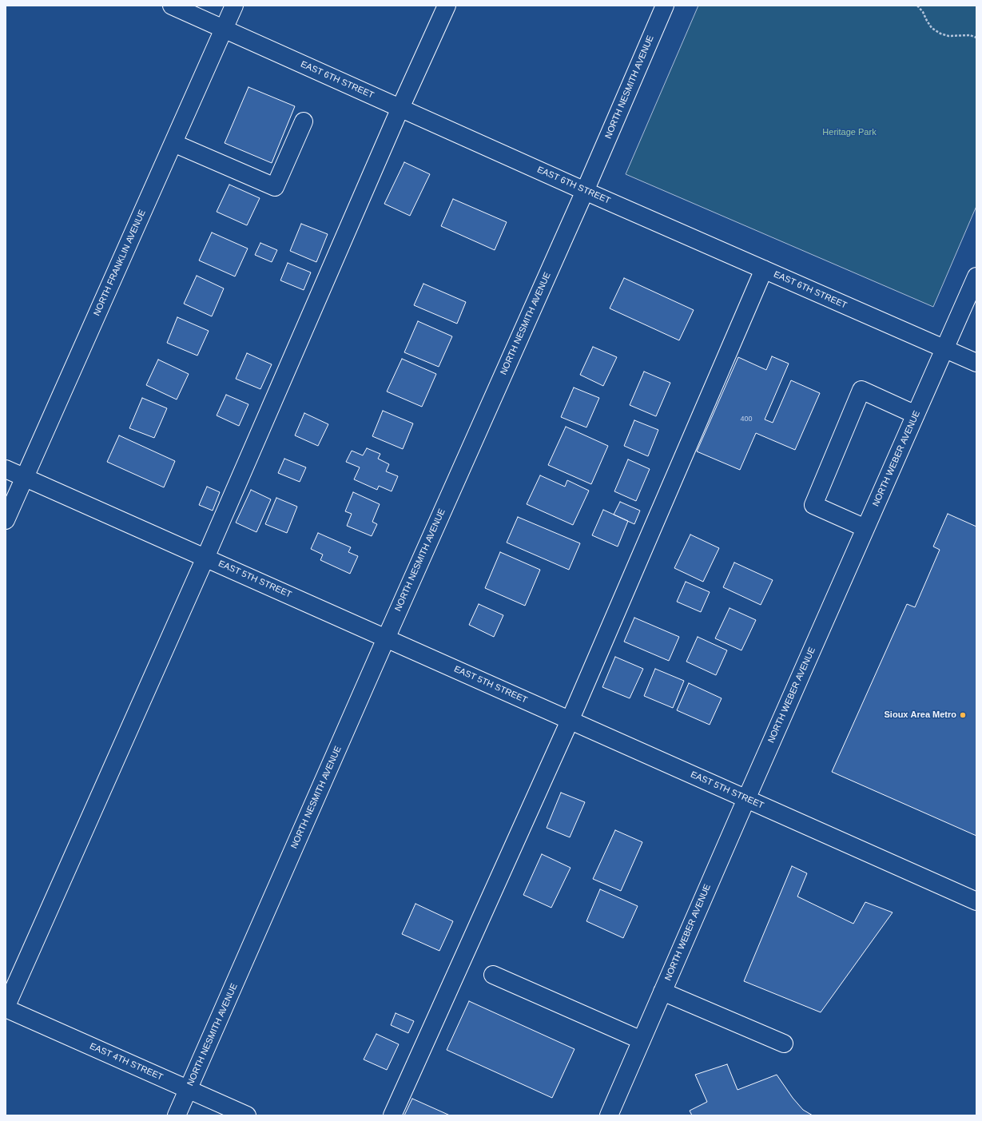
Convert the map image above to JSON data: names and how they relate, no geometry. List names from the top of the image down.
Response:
{
  "streets": {
    "street": [
      "EAST 6TH STREET",
      "NORTH NESMITH AVENUE",
      "NORTH FRANKLIN AVENUE",
      "NORTH WEBER AVENUE",
      "EAST 5TH STREET",
      "EAST 4TH STREET"
    ]
  },
  "crossings": [
    ["EAST 6TH STREET", "NORTH NESMITH AVENUE"],
    ["EAST 6TH STREET", "NORTH FRANKLIN AVENUE"],
    ["EAST 6TH STREET", "NORTH WEBER AVENUE"],
    ["NORTH NESMITH AVENUE", "EAST 5TH STREET"],
    ["NORTH NESMITH AVENUE", "EAST 4TH STREET"],
    ["NORTH FRANKLIN AVENUE", "EAST 5TH STREET"],
    ["NORTH WEBER AVENUE", "EAST 5TH STREET"]
  ],
  "parks": ["Heritage Park"],
  "places": ["Sioux Area Metro"],
  "house_numbers": ["400"]
}
